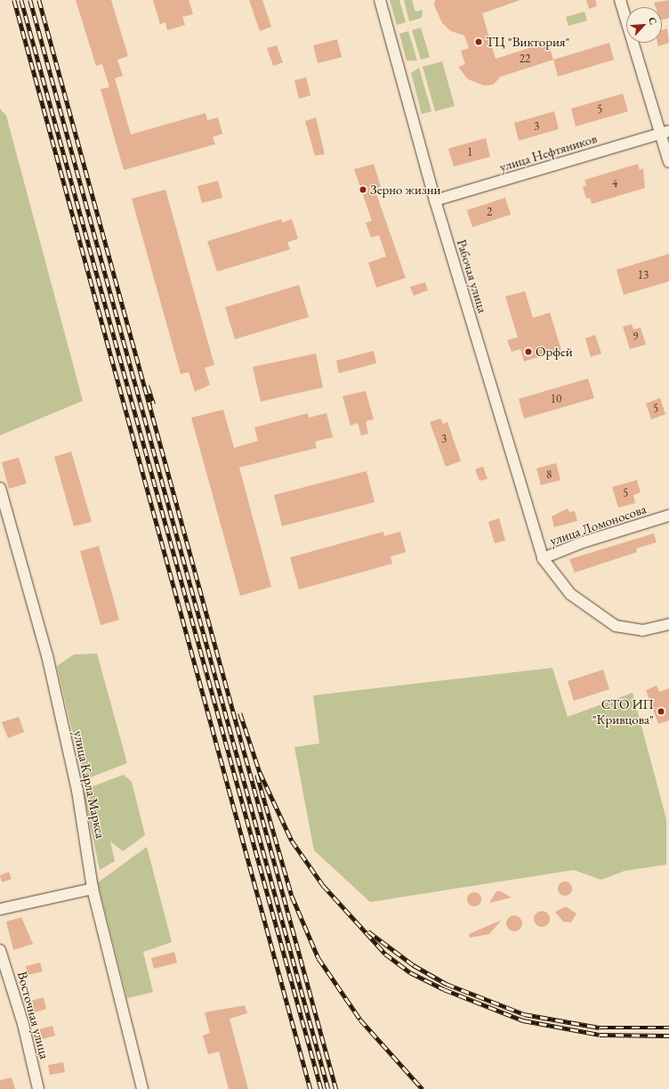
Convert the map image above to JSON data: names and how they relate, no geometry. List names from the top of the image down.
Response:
{
  "streets": {
    "street": [
      "улица Нефтяников",
      "Рабочая улица",
      "улица Ломоносова",
      "улица Карла Маркса",
      "Восточная улица"
    ]
  },
  "crossings": [
    ["улица Нефтяников", "Рабочая улица"],
    ["Рабочая улица", "улица Ломоносова"]
  ],
  "places": [
    "ТЦ \"Виктория\"",
    "Зерно жизни",
    "Орфей",
    "СТО ИП \"Кривцова\""
  ],
  "house_numbers": [
    "22",
    "5",
    "3",
    "1",
    "4",
    "2",
    "13",
    "9",
    "10",
    "5",
    "3",
    "8",
    "5"
  ],
  "north": "top right"
}
